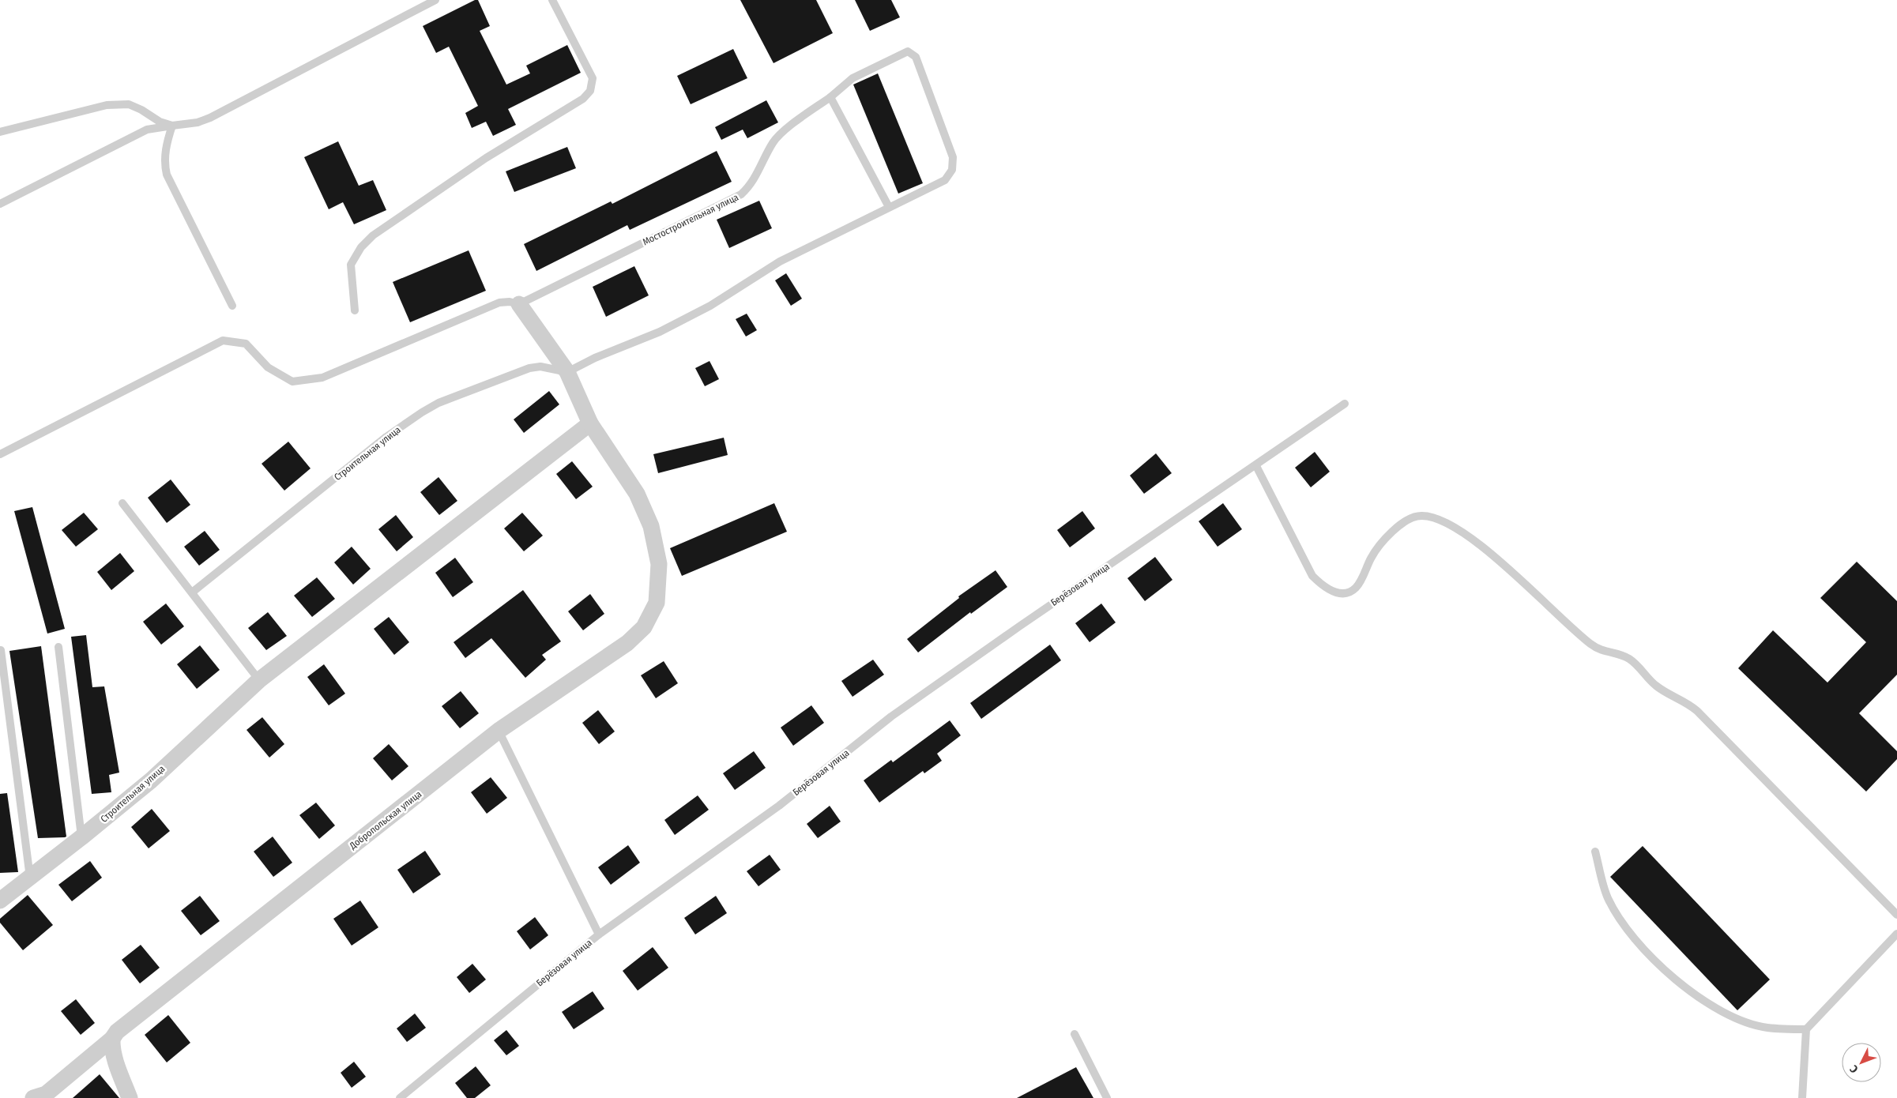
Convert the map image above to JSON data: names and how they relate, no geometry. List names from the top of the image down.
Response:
{
  "streets": {
    "street": ["Строительная улица", "Добропольская улица"],
    "lane": ["Мостостроительная улица", "Берёзовая улица"]
  },
  "crossings": [
    ["Строительная улица", "Добропольская улица"]
  ],
  "north": "bottom left"
}
